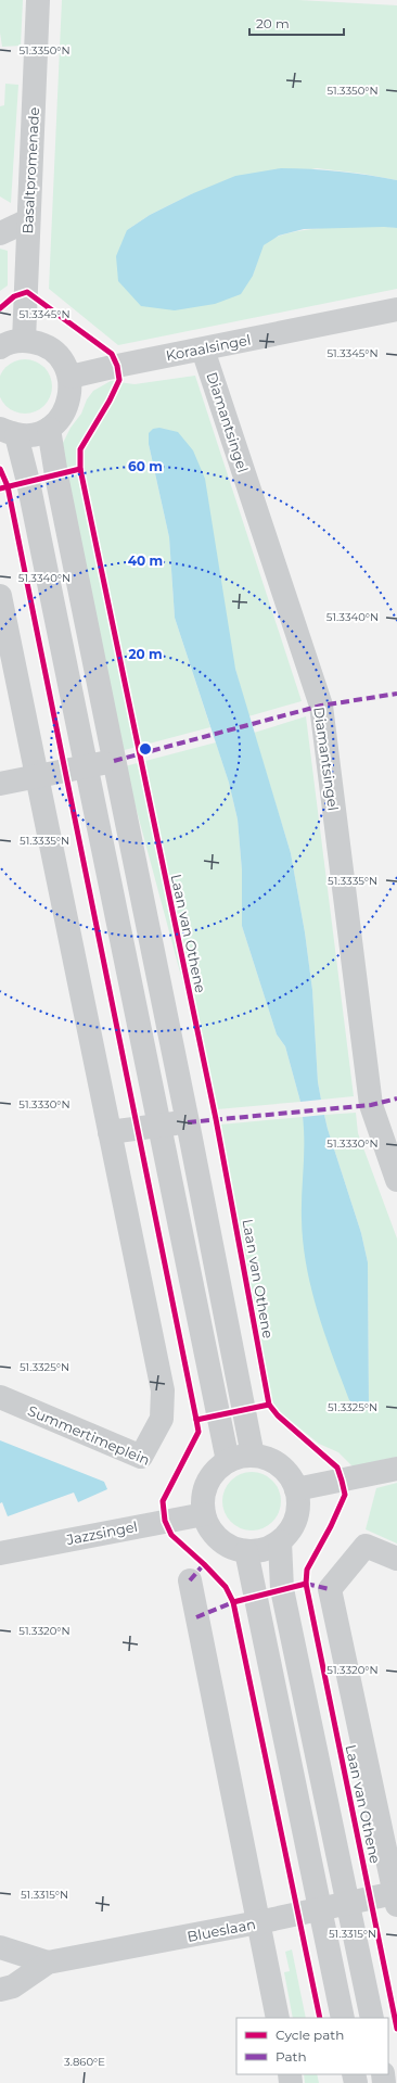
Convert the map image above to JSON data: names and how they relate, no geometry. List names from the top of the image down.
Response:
{
  "streets": {
    "street": [
      "Basaltpromenade",
      "Koraalsingel",
      "Diamantsingel",
      "Laan van Othene",
      "Summertimeplein",
      "Jazzsingel",
      "Blueslaan"
    ]
  },
  "crossings": [
    ["Koraalsingel", "Diamantsingel"],
    ["Laan van Othene", "Blueslaan"]
  ],
  "legend": ["Cycle path", "Path"],
  "scale_bar": "20 m",
  "coordinates": [
    "51.3350°N",
    "51.3345°N",
    "51.3340°N",
    "51.3335°N",
    "51.3330°N",
    "51.3325°N",
    "51.3320°N",
    "51.3315°N",
    "3.860°E"
  ],
  "rings": ["60 m", "40 m", "20 m"]
}
